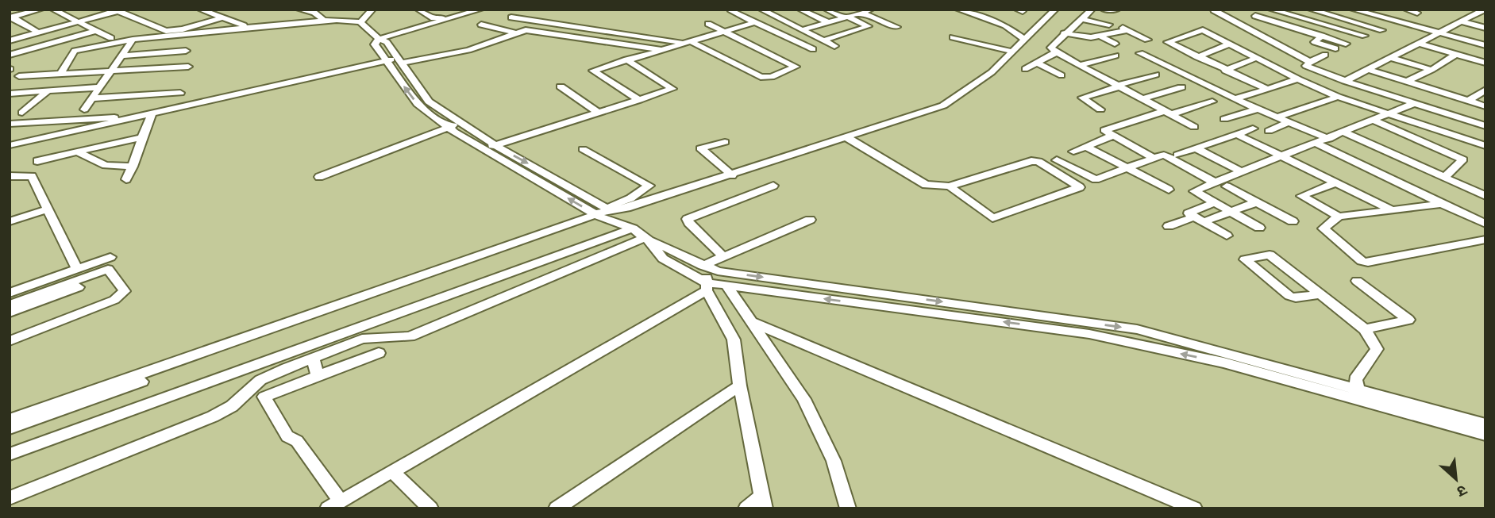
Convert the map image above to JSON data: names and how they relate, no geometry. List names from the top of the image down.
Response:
{
  "north": "bottom right"
}
